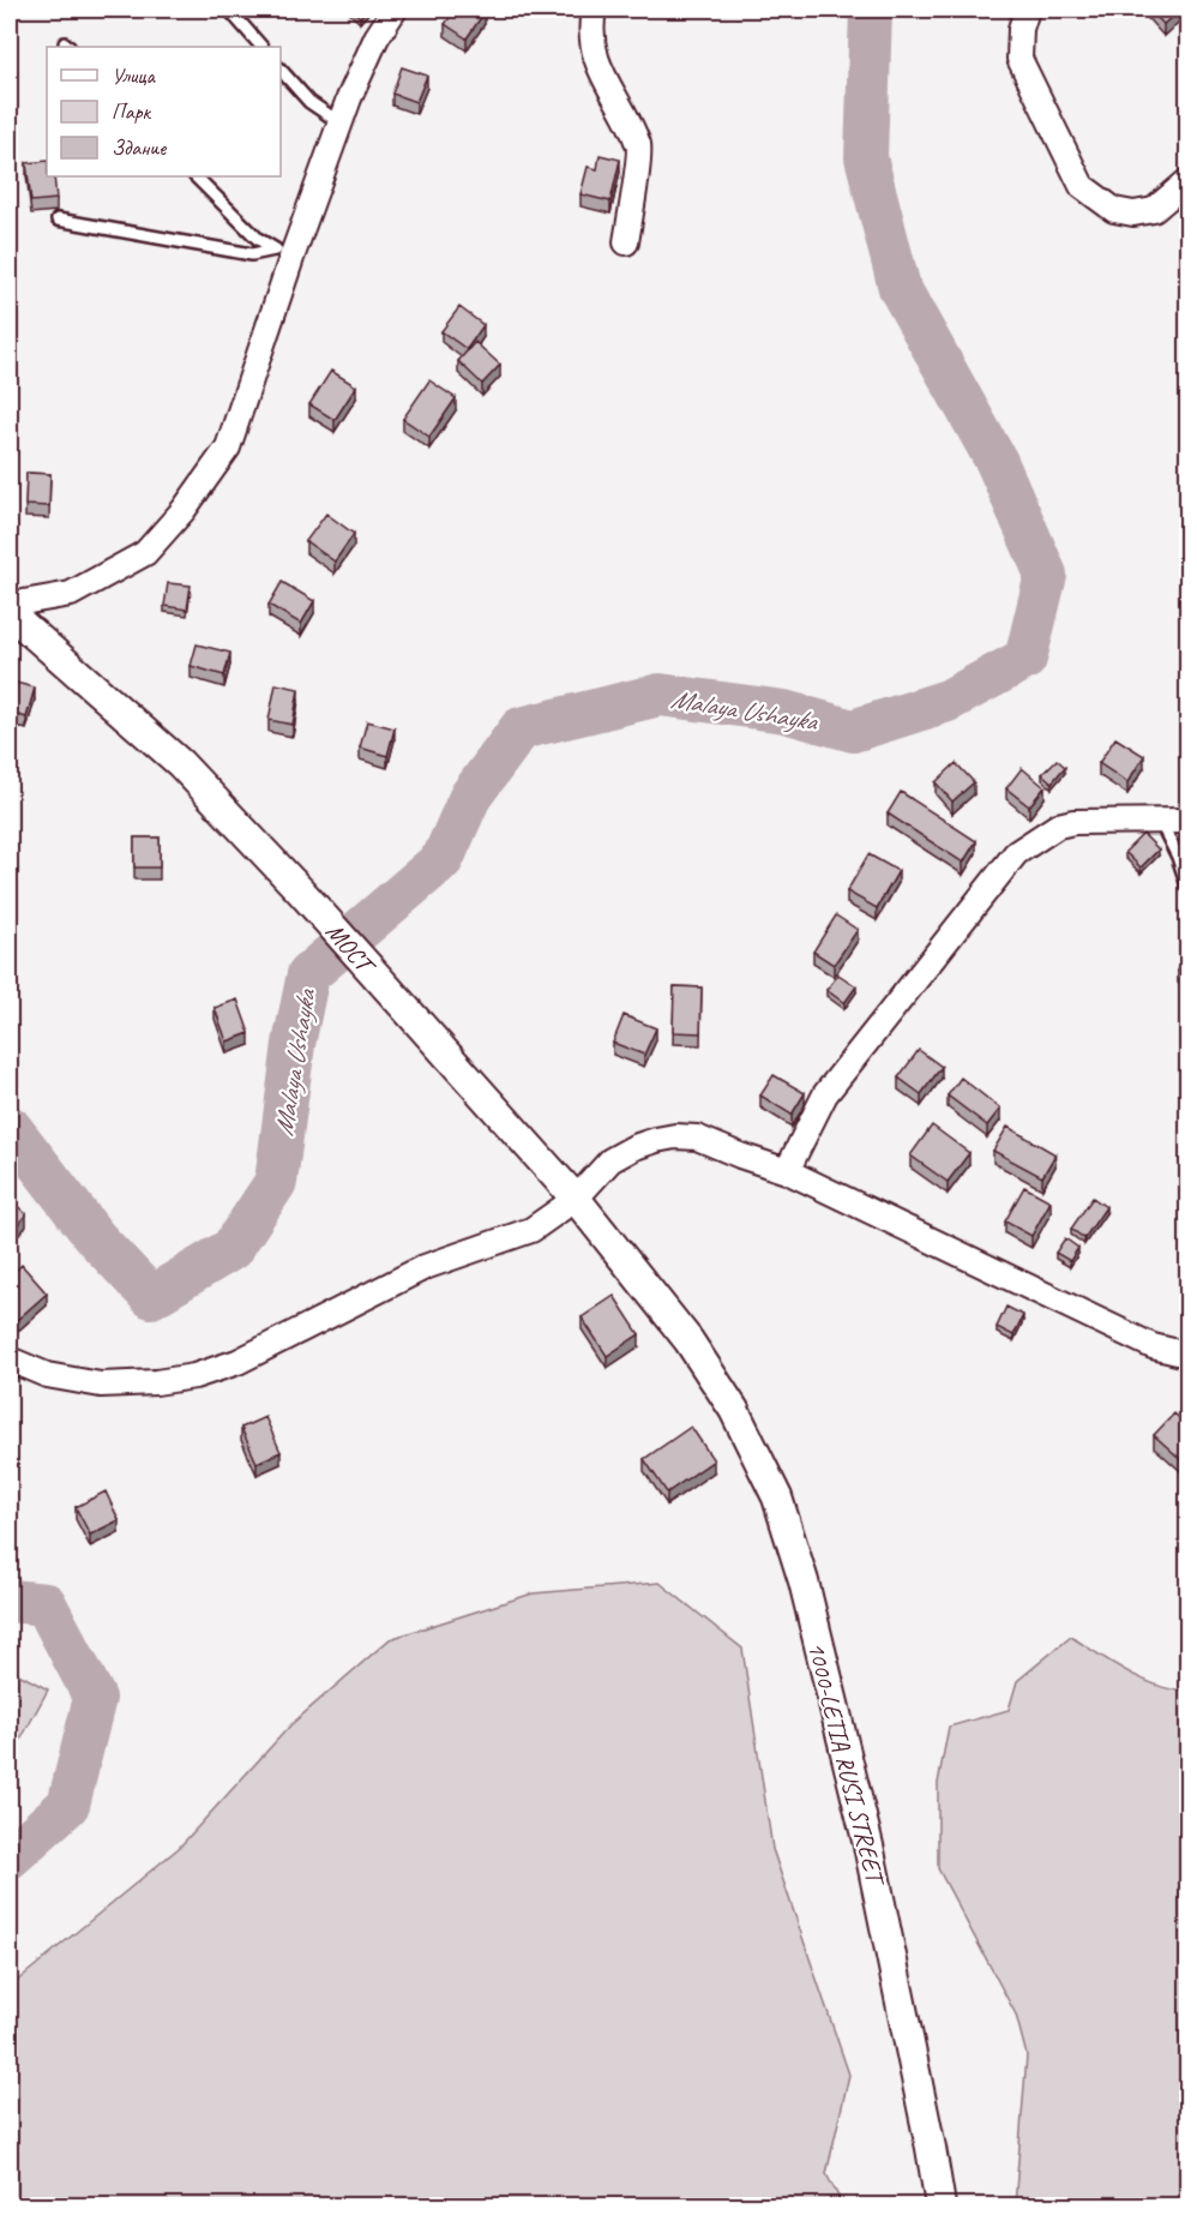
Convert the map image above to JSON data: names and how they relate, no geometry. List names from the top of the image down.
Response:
{
  "streets": {
    "street": ["МОСТ", "1000-LETIA RUSI STREET"]
  },
  "crossings": [
    ["МОСТ", "1000-LETIA RUSI STREET"]
  ],
  "water": ["Malaya Ushayka"],
  "legend": ["Улица", "Парк", "Здание"]
}
